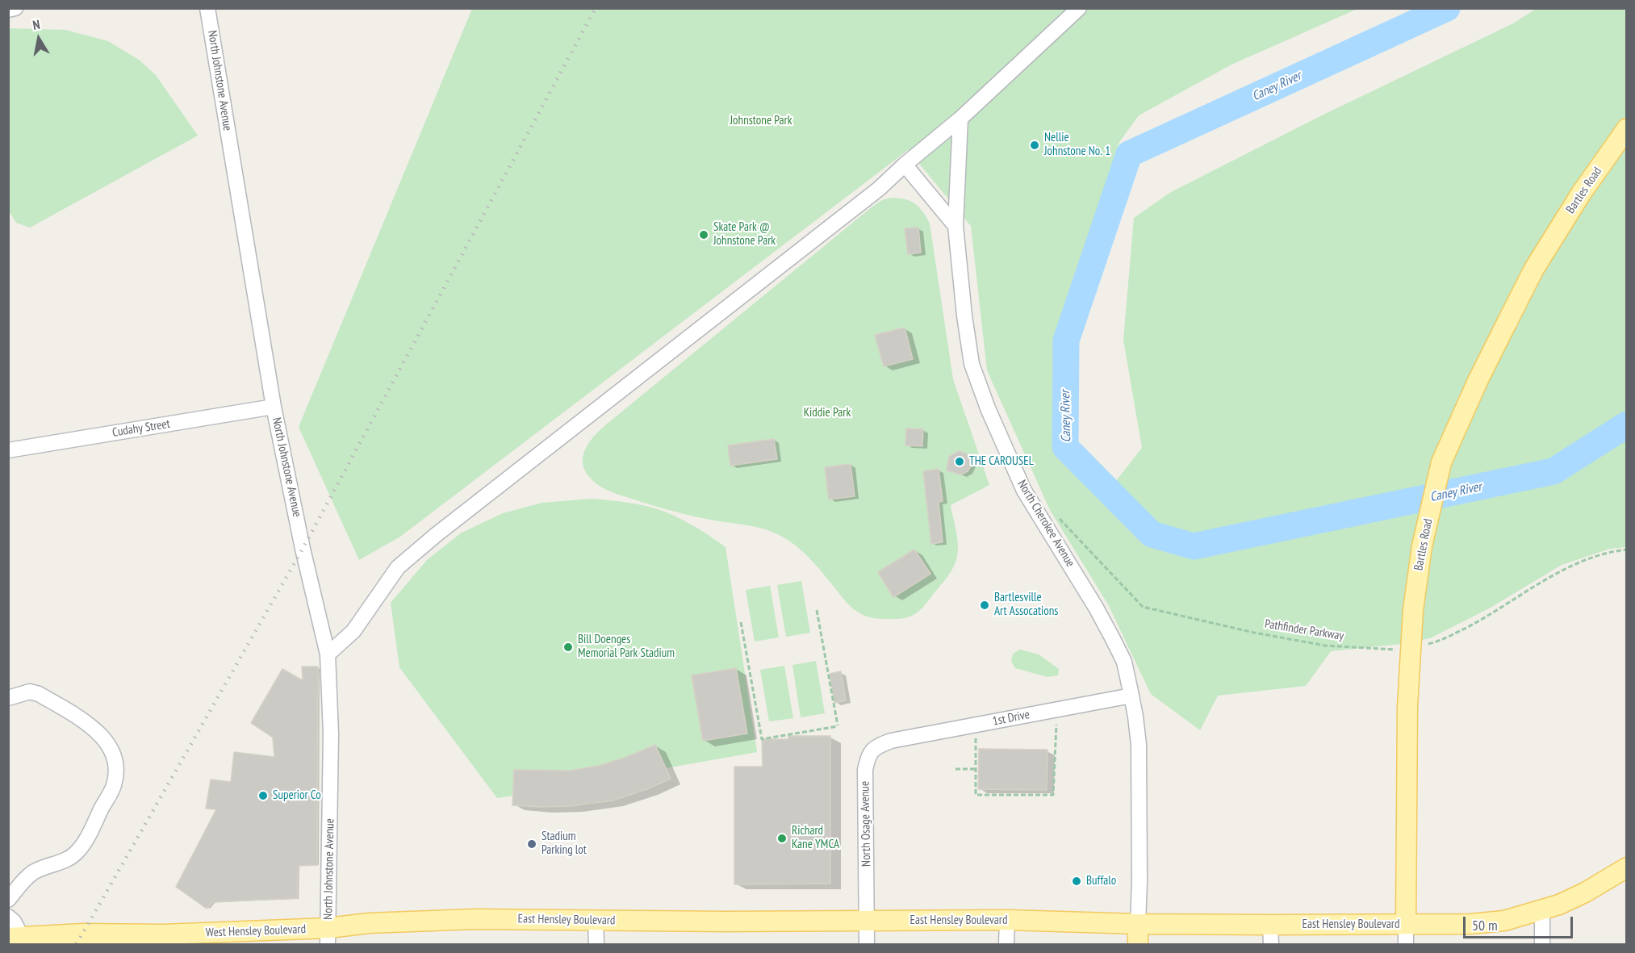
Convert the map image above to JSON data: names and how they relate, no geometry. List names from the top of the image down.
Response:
{
  "streets": {
    "main road": ["Bartles Road", "East Hensley Boulevard", "West Hensley Boulevard"],
    "street": [
      "North Johnstone Avenue",
      "Cudahy Street",
      "North Cherokee Avenue",
      "1st Drive",
      "North Osage Avenue"
    ],
    "path": ["Pathfinder Parkway"]
  },
  "crossings": [
    ["North Johnstone Avenue", "Cudahy Street"],
    ["North Johnstone Avenue", "East Hensley Boulevard"],
    ["North Johnstone Avenue", "West Hensley Boulevard"],
    ["Bartles Road", "East Hensley Boulevard"],
    ["North Cherokee Avenue", "1st Drive"],
    ["North Cherokee Avenue", "East Hensley Boulevard"],
    ["1st Drive", "North Osage Avenue"],
    ["North Osage Avenue", "East Hensley Boulevard"],
    ["East Hensley Boulevard", "West Hensley Boulevard"]
  ],
  "water": ["Caney River"],
  "parks": ["Johnstone Park", "Kiddie Park"],
  "places": [
    "Nellie Johnstone No. 1",
    "Skate Park @ Johnstone Park",
    "THE CAROUSEL",
    "Bartlesville Art Assocations",
    "Bill Doenges Memorial Park Stadium",
    "Superior Co",
    "Richard Kane YMCA",
    "Stadium Parking lot",
    "Buffalo"
  ],
  "scale_bar": "50 m",
  "north": "top"
}
